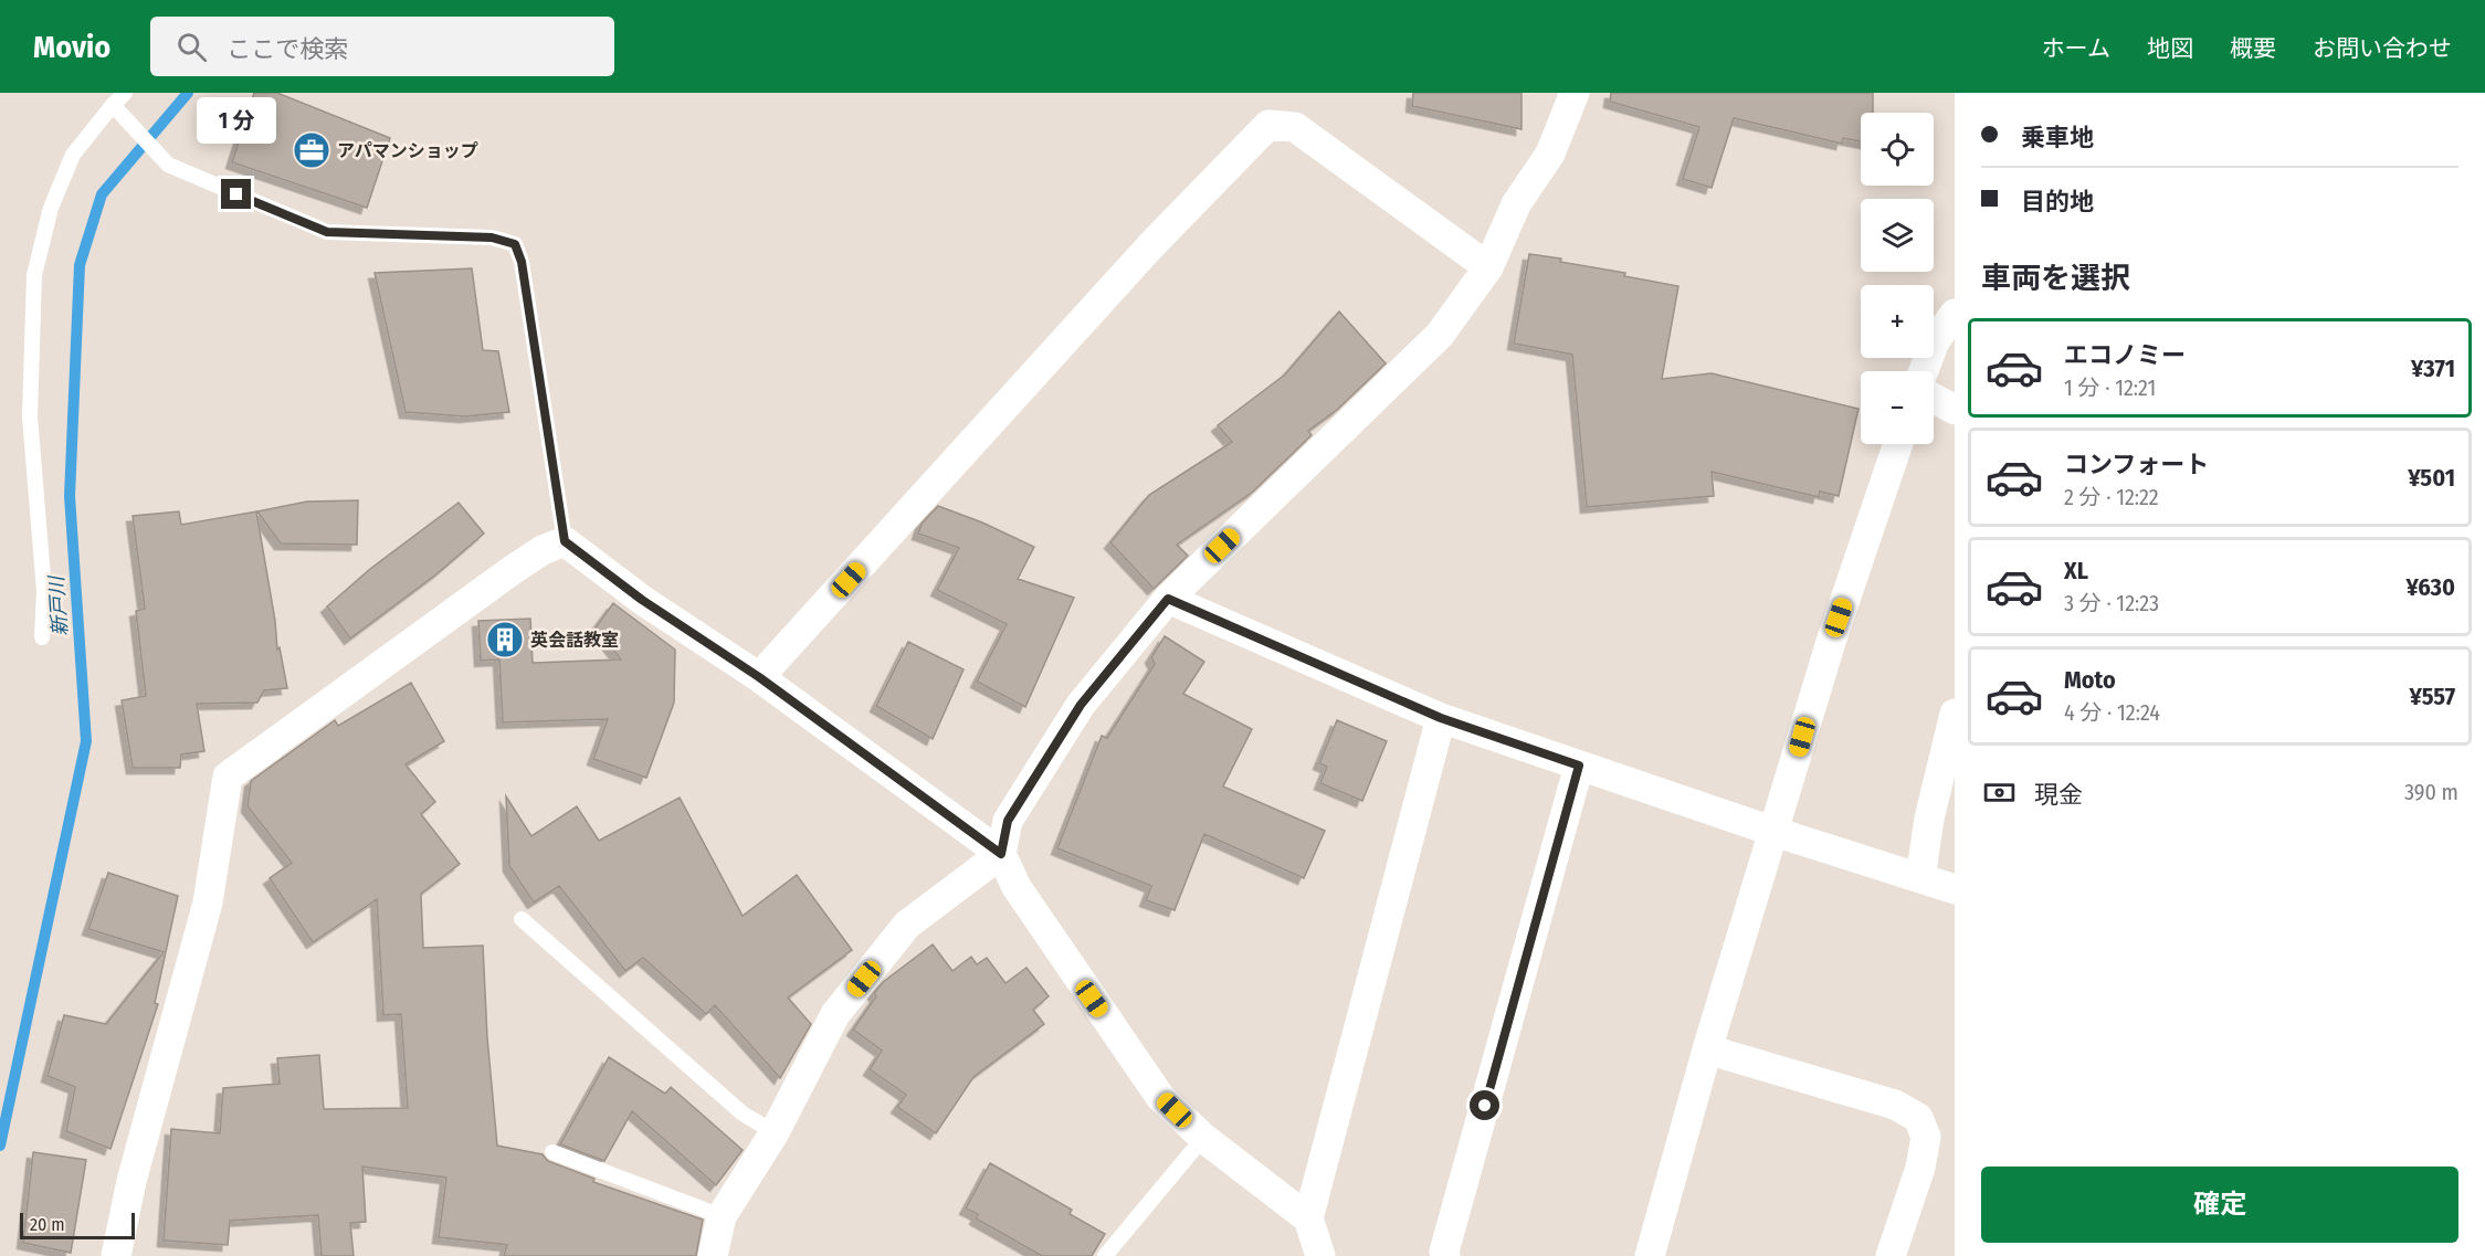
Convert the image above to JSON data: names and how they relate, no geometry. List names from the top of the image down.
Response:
{
  "water": ["新戸川"],
  "places": {
    "office": ["アパマンショップ"],
    "building": ["英会話教室"]
  },
  "scale_bar": "20 m",
  "page": {
    "header": "Movio",
    "search": "ここで検索",
    "nav": [
      "ホーム",
      "地図",
      "概要",
      "お問い合わせ"
    ],
    "banner": ["乗車地", "目的地"],
    "bubble": "1 分",
    "map_buttons": ["+", "−"],
    "heading": "車両を選択",
    "list": [
      {
        "name": "エコノミー",
        "note": "1 分 · 12:21",
        "value": "¥371"
      },
      {
        "name": "コンフォート",
        "note": "2 分 · 12:22",
        "value": "¥501"
      },
      {
        "name": "XL",
        "note": "3 分 · 12:23",
        "value": "¥630"
      },
      {
        "name": "Moto",
        "note": "4 分 · 12:24",
        "value": "¥557"
      }
    ],
    "pay": ["現金", "390 m"],
    "buttons": "確定",
    "scale": "20 m"
  }
}
